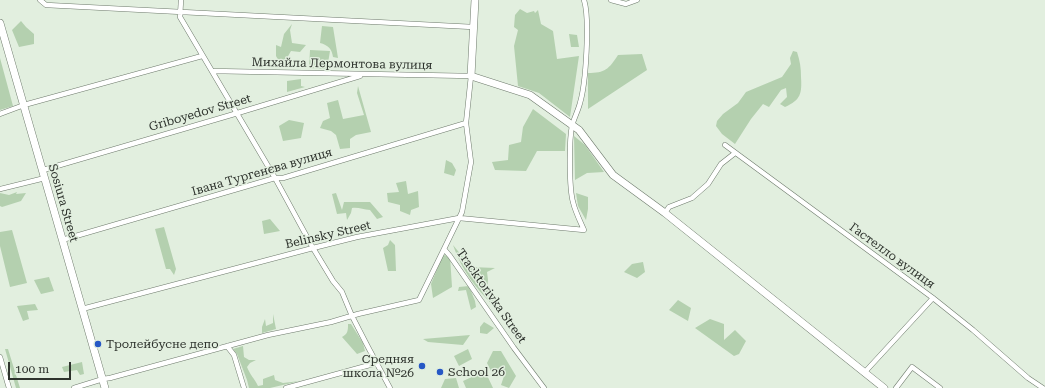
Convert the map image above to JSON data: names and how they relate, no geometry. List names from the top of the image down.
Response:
{
  "streets": {
    "main road": ["Sosiura Street", "Tracktorivka Street"],
    "street": [
      "Михайла Лермонтова вулиця",
      "Griboyedov Street",
      "Івана Тургенєва вулиця",
      "Belinsky Street",
      "Гастелло вулиця"
    ]
  },
  "crossings": [
    ["Михайла Лермонтова вулиця", "Griboyedov Street"],
    ["Михайла Лермонтова вулиця", "Tracktorivka Street"],
    ["Griboyedov Street", "Sosiura Street"],
    ["Івана Тургенєва вулиця", "Sosiura Street"],
    ["Івана Тургенєва вулиця", "Tracktorivka Street"],
    ["Sosiura Street", "Belinsky Street"],
    ["Belinsky Street", "Tracktorivka Street"]
  ],
  "places": ["Тролейбусне депо", "Средняя школа №26", "School 26"],
  "scale_bar": "100 m"
}
